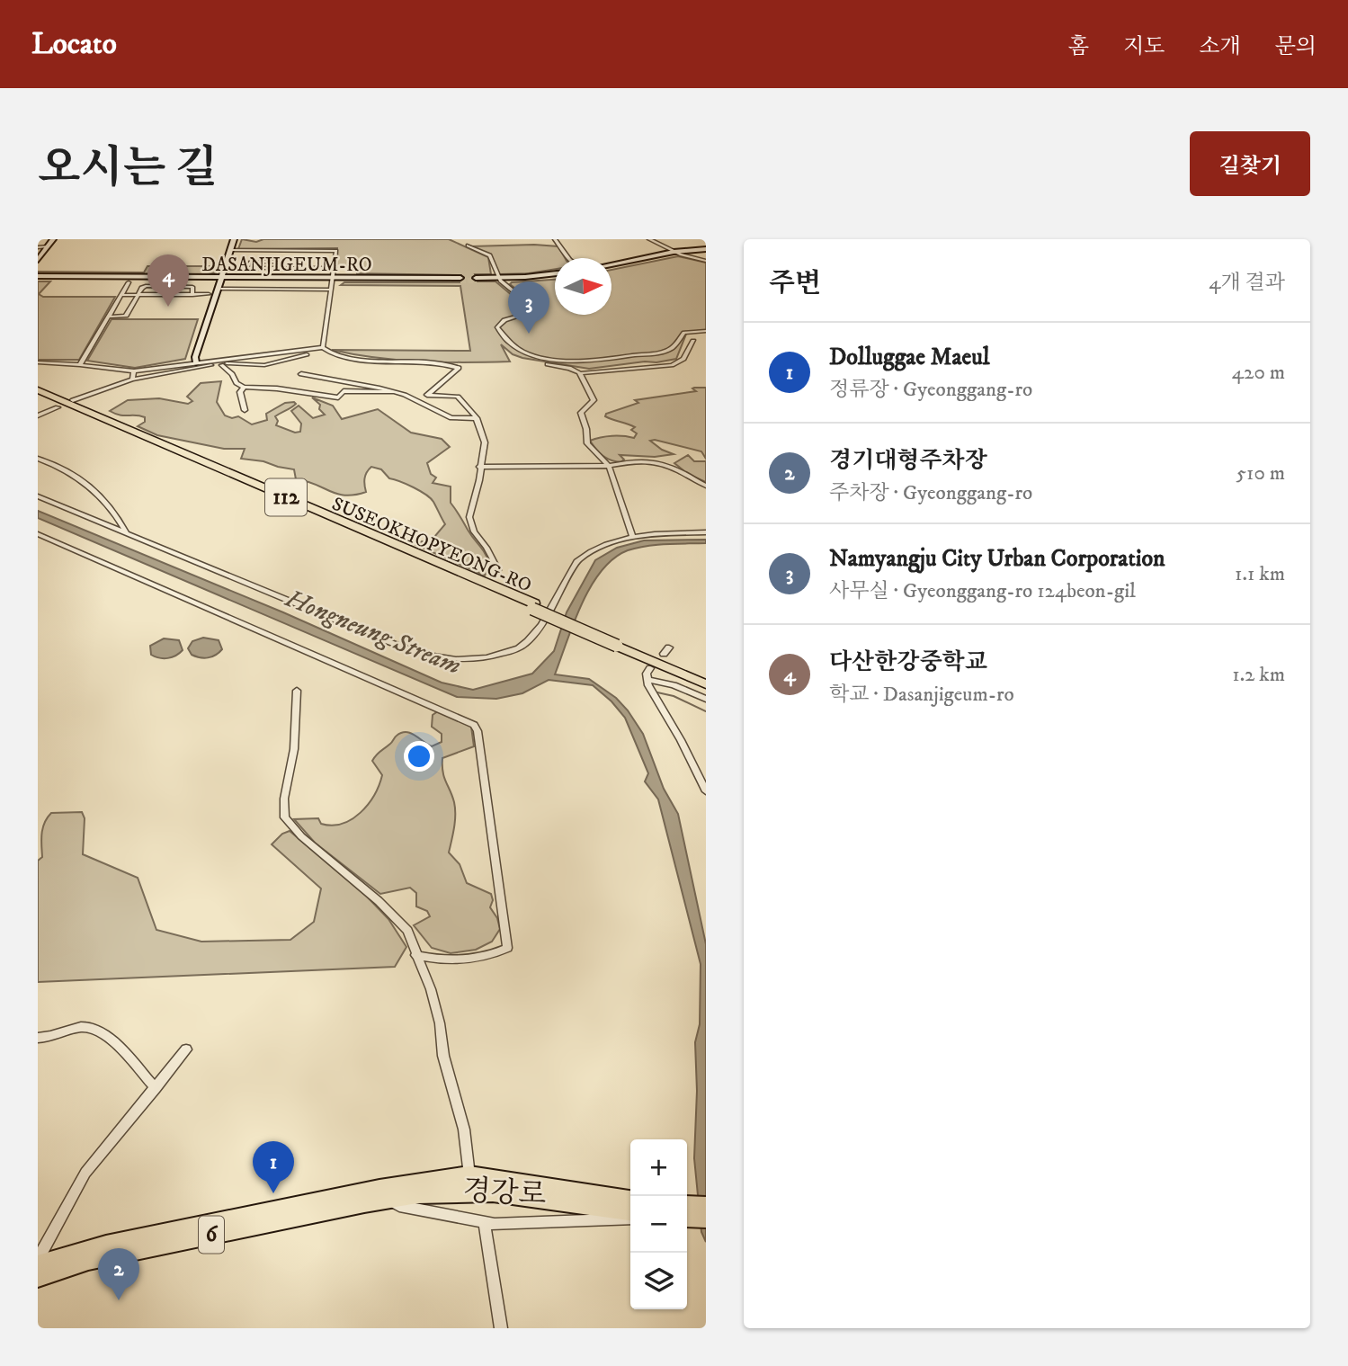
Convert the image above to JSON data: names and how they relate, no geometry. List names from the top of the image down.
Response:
{
  "streets": {
    "highway": ["112", "SUSEOKHOPYEONG-RO"],
    "main road": ["6"],
    "street": ["DASANJIGEUM-RO", "경강로"]
  },
  "crossings": [
    ["경강로", "6"]
  ],
  "water": ["Hongneung Stream"],
  "north": "right",
  "page": {
    "header": "Locato",
    "nav": [
      "홈",
      "지도",
      "소개",
      "문의"
    ],
    "title": "오시는 길",
    "buttons": "길찾기",
    "heading": ["주변", "4개 결과"],
    "pins": [
      "4",
      "3",
      "1",
      "2"
    ],
    "list": [
      {
        "mark": "1",
        "name": "Dolluggae Maeul",
        "note": "정류장 · Gyeonggang-ro",
        "value": "420 m"
      },
      {
        "mark": "2",
        "name": "경기대형주차장",
        "note": "주차장 · Gyeonggang-ro",
        "value": "510 m"
      },
      {
        "mark": "3",
        "name": "Namyangju City Urban Corporation",
        "note": "사무실 · Gyeonggang-ro 124beon-gil",
        "value": "1.1 km"
      },
      {
        "mark": "4",
        "name": "다산한강중학교",
        "note": "학교 · Dasanjigeum-ro",
        "value": "1.2 km"
      }
    ],
    "map_buttons": ["+", "−"]
  }
}
